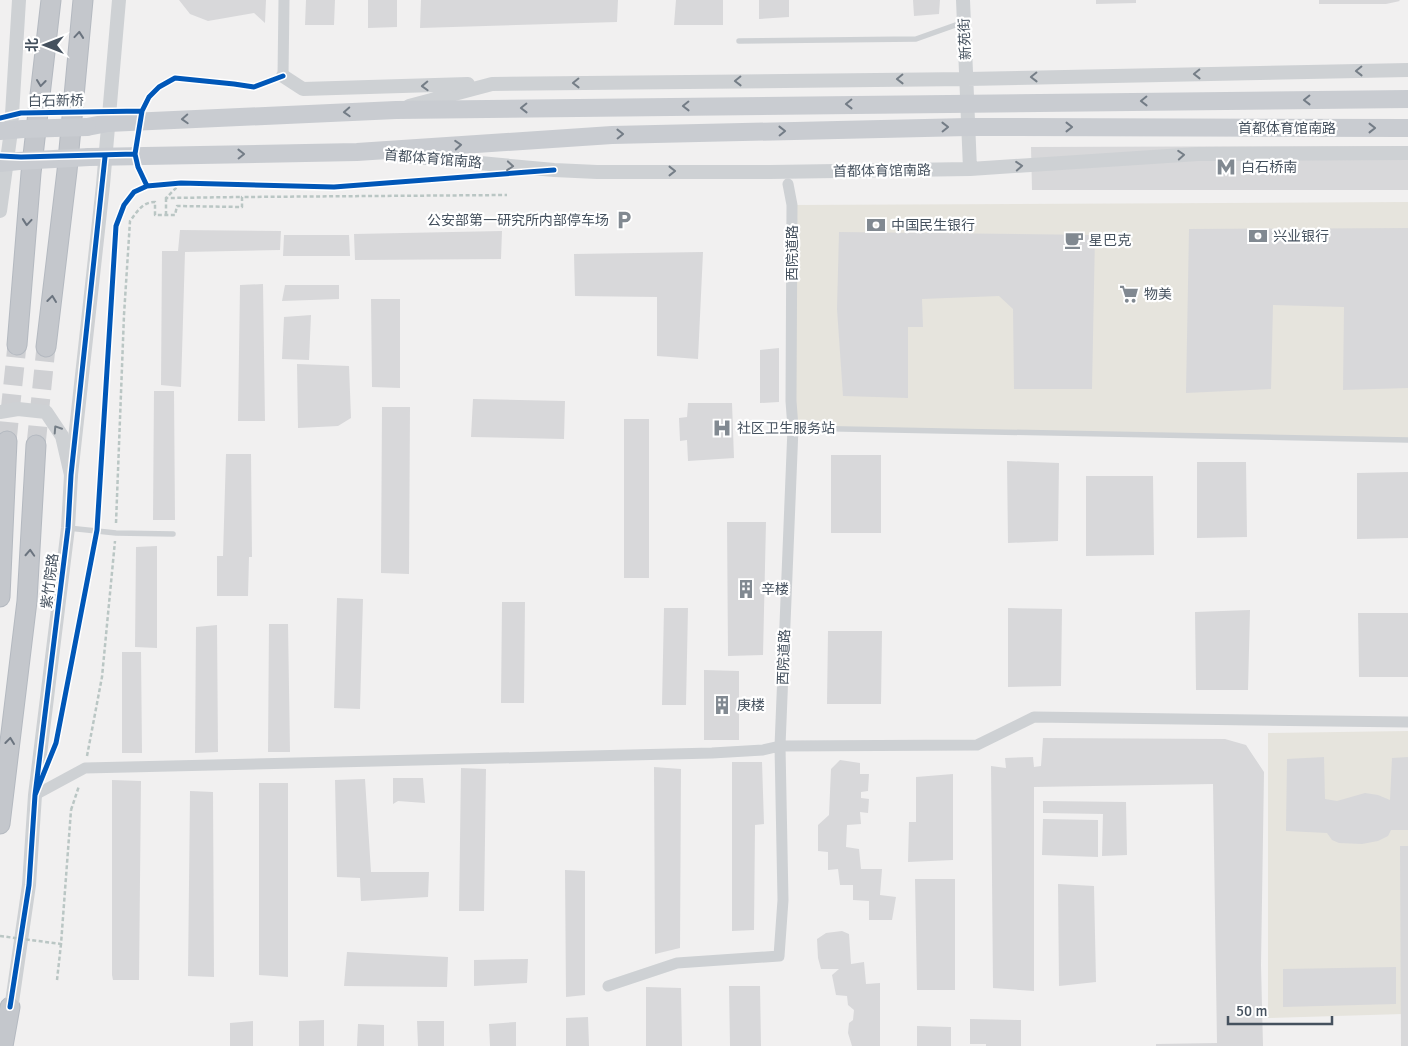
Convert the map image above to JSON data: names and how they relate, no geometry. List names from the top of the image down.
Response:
{
  "streets": {
    "highway": ["紫竹院路"],
    "main road": ["首都体育馆南路"],
    "street": ["新苑街", "西院道路"],
    "cycle path": ["白石新桥"]
  },
  "crossings": [
    ["新苑街", "首都体育馆南路"],
    ["首都体育馆南路", "紫竹院路"]
  ],
  "places": {
    "metro station": ["白石桥南"],
    "parking": ["公安部第一研究所内部停车场"],
    "bank": ["中国民生银行", "兴业银行"],
    "cafe": ["星巴克"],
    "supermarket": ["物美"],
    "hospital": ["社区卫生服务站"],
    "building": ["辛楼", "庚楼"]
  },
  "scale_bar": "50 m",
  "north": "left"
}
